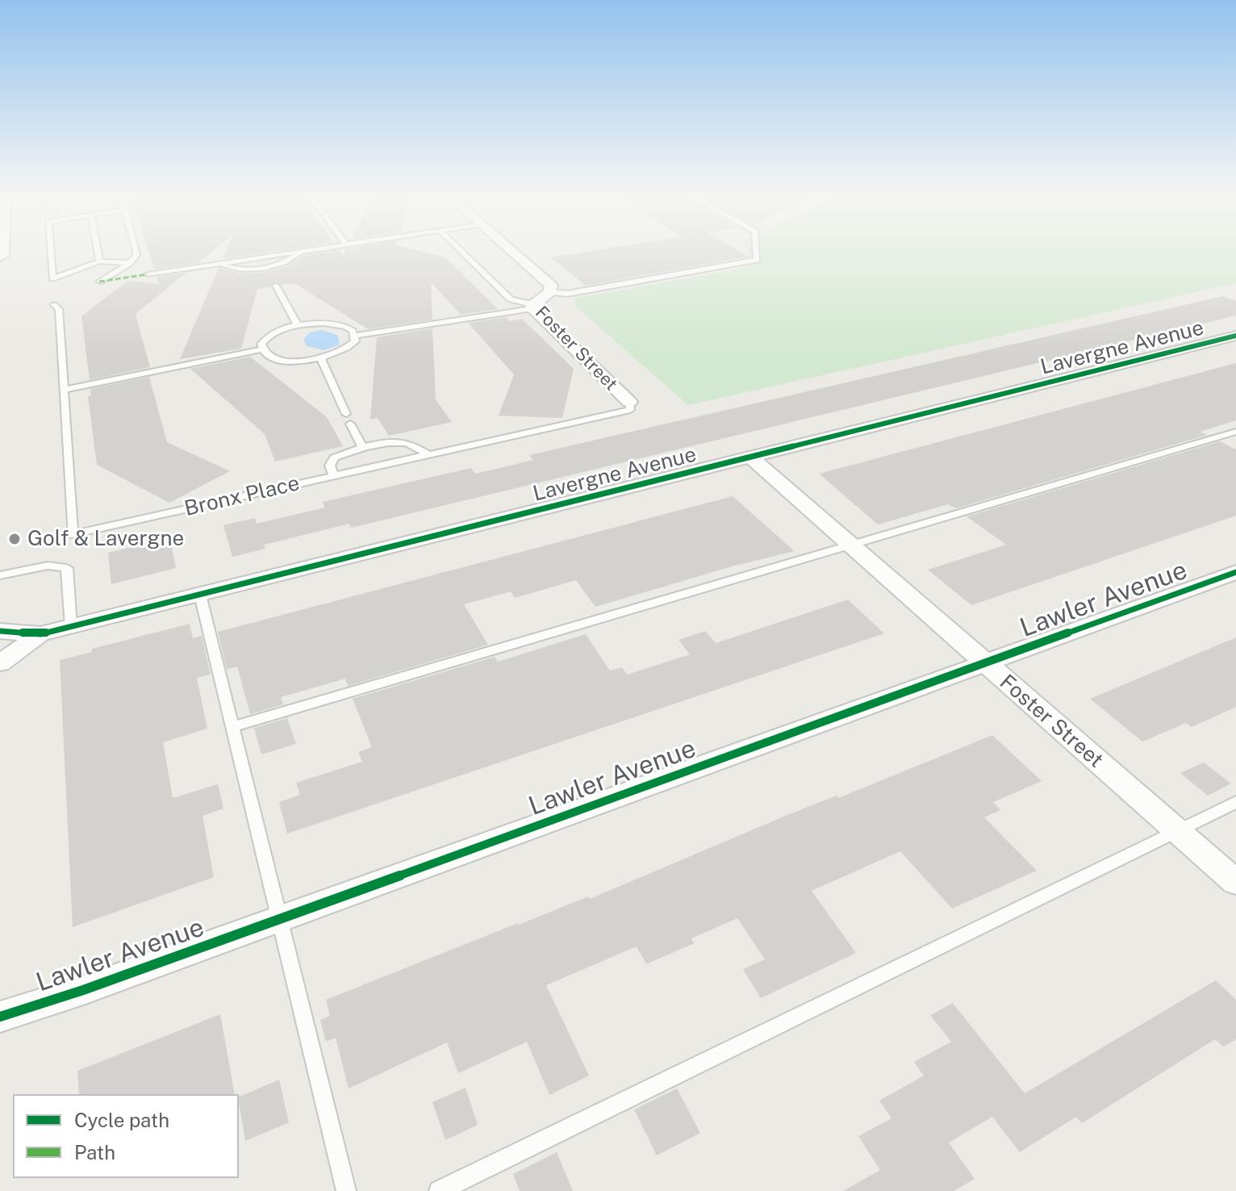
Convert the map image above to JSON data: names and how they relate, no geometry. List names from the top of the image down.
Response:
{
  "streets": {
    "street": ["Lavergne Avenue", "Foster Street", "Lawler Avenue"],
    "lane": ["Bronx Place"]
  },
  "crossings": [
    ["Lavergne Avenue", "Foster Street"],
    ["Foster Street", "Bronx Place"],
    ["Foster Street", "Lawler Avenue"]
  ],
  "places": ["Golf & Lavergne"],
  "legend": ["Cycle path", "Path"]
}
